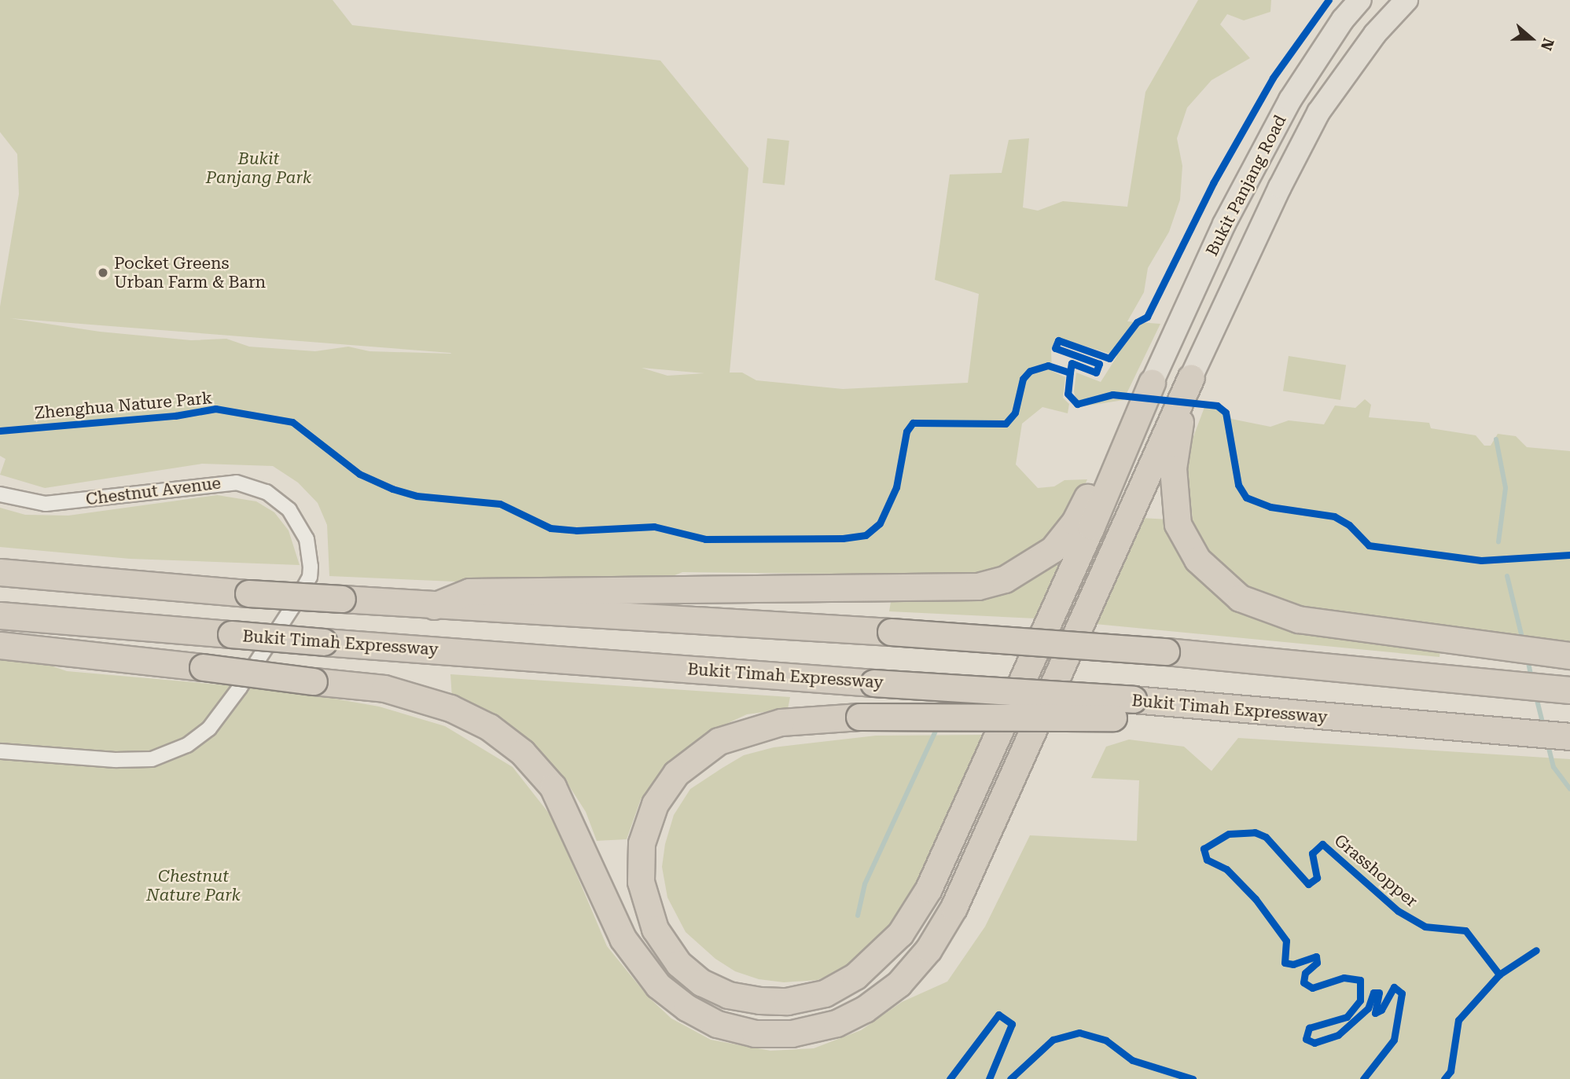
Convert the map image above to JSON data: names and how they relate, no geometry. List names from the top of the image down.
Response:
{
  "streets": {
    "highway": ["Bukit Timah Expressway"],
    "main road": ["Bukit Panjang Road"],
    "street": ["Chestnut Avenue"],
    "cycle path": ["Zhenghua Nature Park", "Grasshopper"]
  },
  "parks": ["Bukit Panjang Park", "Chestnut Nature Park"],
  "places": ["Pocket Greens Urban Farm & Barn"],
  "north": "right"
}
